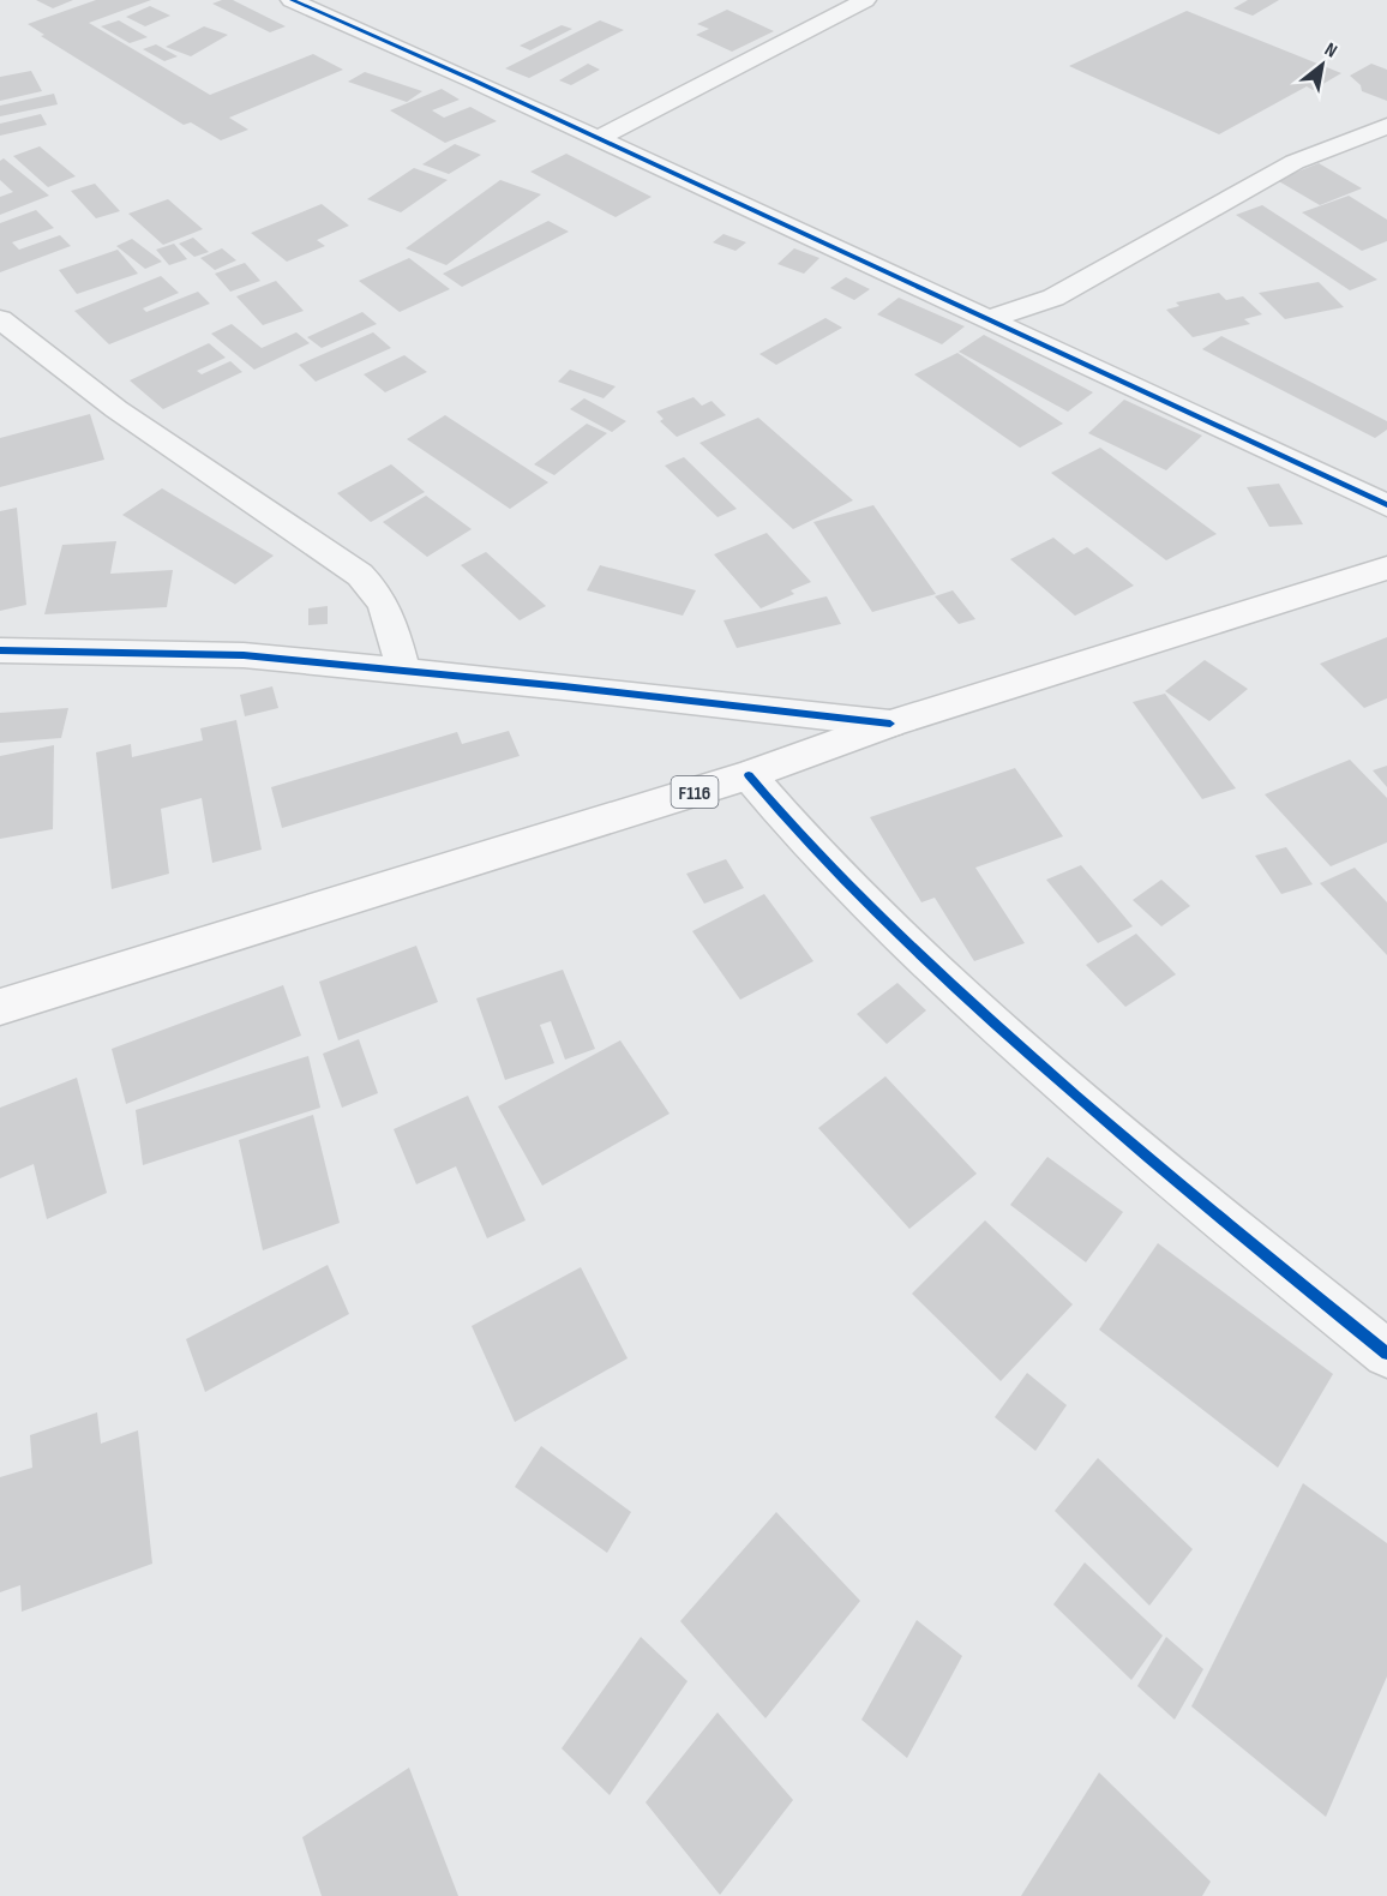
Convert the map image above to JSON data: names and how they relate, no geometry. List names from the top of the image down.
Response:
{
  "streets": {
    "main road": ["F116"]
  },
  "north": "top right"
}
